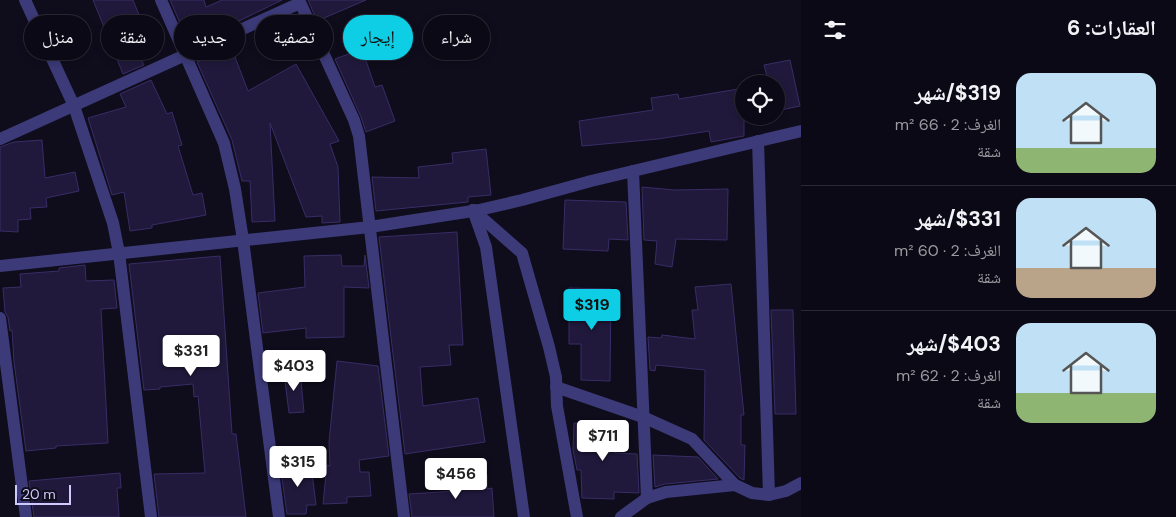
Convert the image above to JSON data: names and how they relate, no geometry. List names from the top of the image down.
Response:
{
  "scale_bar": "20 m",
  "page": {
    "heading": "العقارات: 6",
    "chip": [
      "شراء",
      "إيجار",
      "تصفية",
      "جديد",
      "شقة",
      "منزل"
    ],
    "list": [
      {
        "name": "$319/شهر",
        "note": "الغرف: 2 · 66 m² · شقة"
      },
      {
        "name": "$331/شهر",
        "note": "الغرف: 2 · 60 m² · شقة"
      },
      {
        "name": "$403/شهر",
        "note": "الغرف: 2 · 62 m² · شقة"
      }
    ],
    "price": [
      "$319",
      "$331",
      "$403",
      "$711",
      "$315",
      "$456"
    ],
    "scale": "20 m"
  }
}
